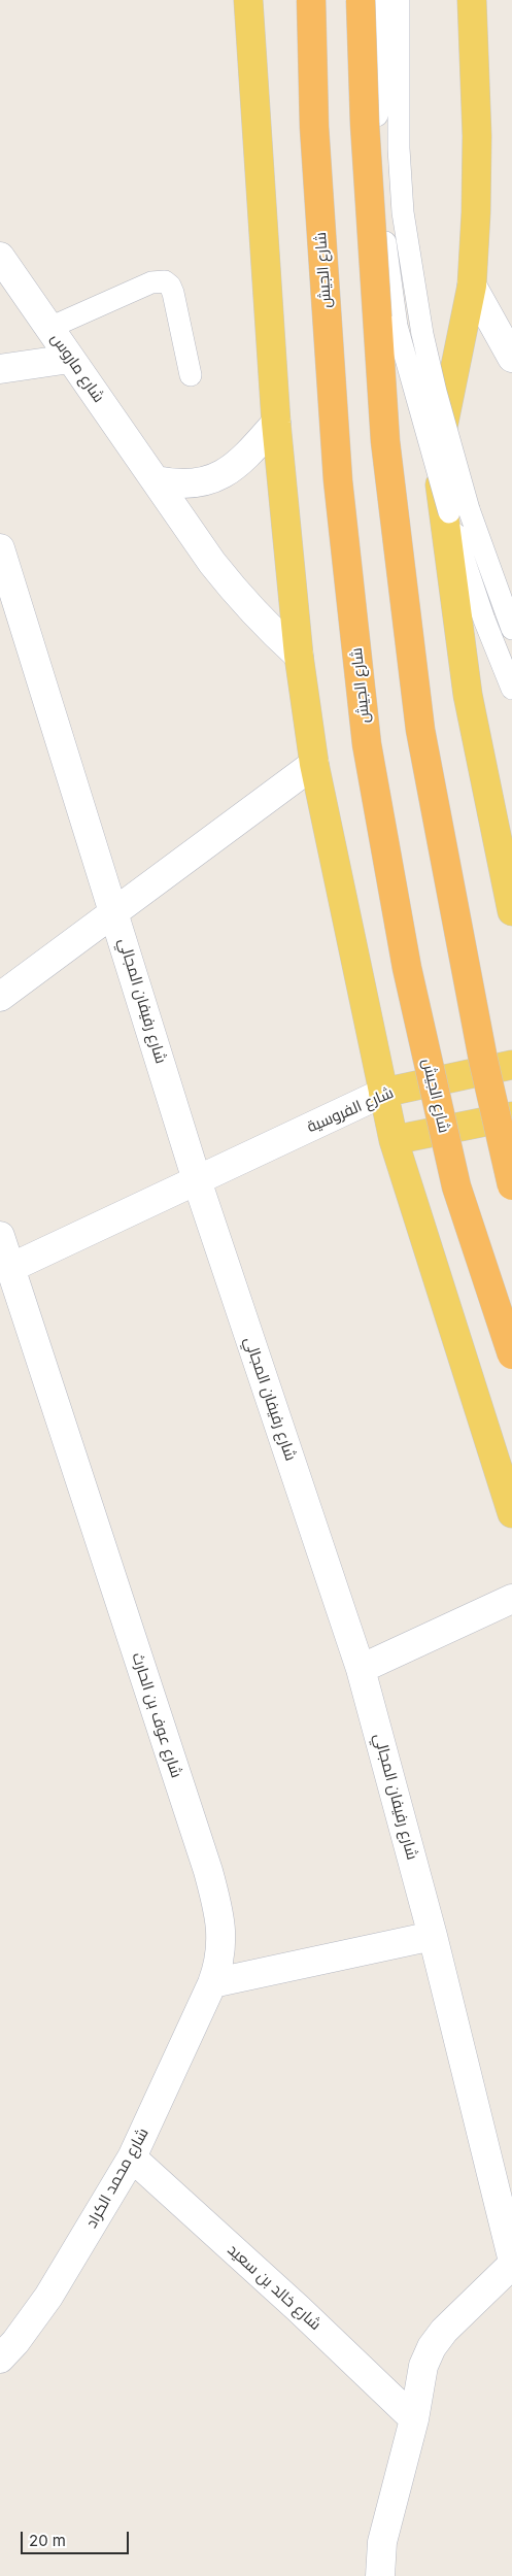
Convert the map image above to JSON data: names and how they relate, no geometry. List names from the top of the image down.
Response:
{
  "streets": {
    "highway": ["شارع الجيش"],
    "main road": ["شارع الفروسية"],
    "street": [
      "شارع ماروس",
      "شارع رفيفان المجالي",
      "شارع عوف بن الحارث",
      "شارع محمد الكراد",
      "شارع خالد بن سعيد"
    ]
  },
  "crossings": [
    ["شارع رفيفان المجالي", "شارع الفروسية"],
    ["شارع الفروسية", "شارع عوف بن الحارث"],
    ["شارع عوف بن الحارث", "شارع محمد الكراد"],
    ["شارع محمد الكراد", "شارع خالد بن سعيد"]
  ],
  "scale_bar": "20 m"
}
